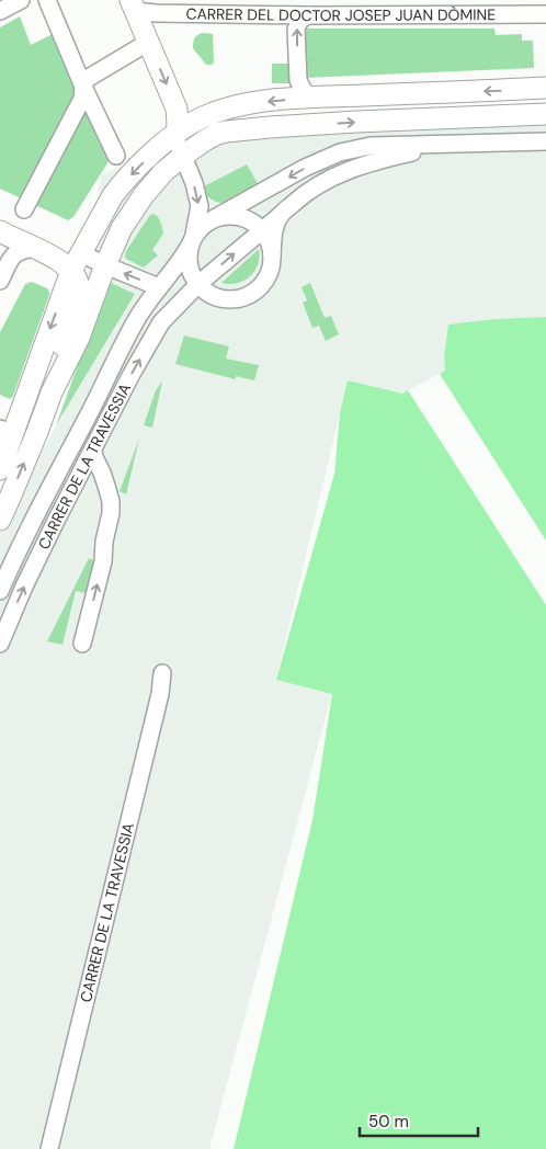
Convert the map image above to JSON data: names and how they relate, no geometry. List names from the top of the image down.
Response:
{
  "streets": {
    "street": ["CARRER DEL DOCTOR JOSEP JUAN DÒMINE", "CARRER DE LA TRAVESSIA"]
  },
  "scale_bar": "50 m"
}
